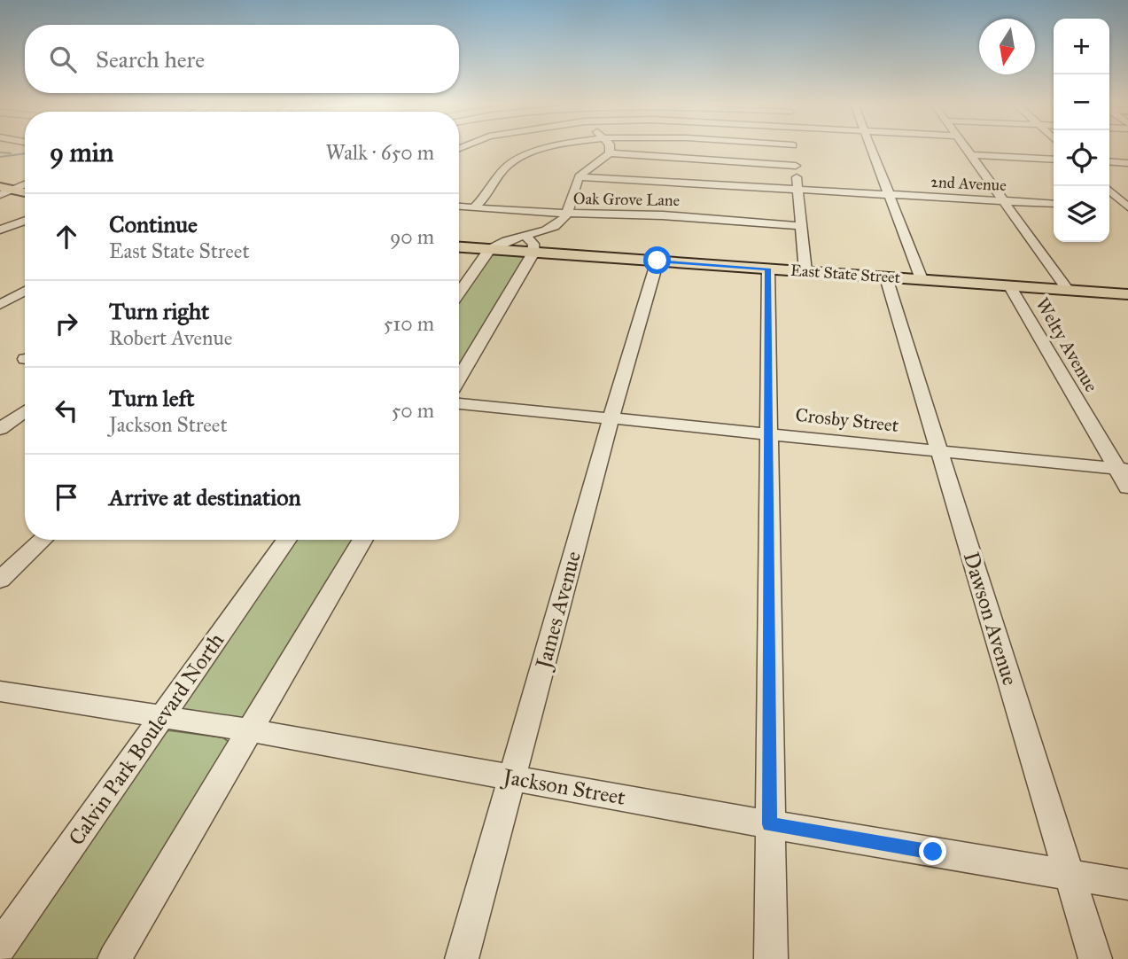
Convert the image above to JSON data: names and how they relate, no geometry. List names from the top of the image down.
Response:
{
  "streets": {
    "main road": ["East State Street"],
    "street": [
      "2nd Avenue",
      "Oak Grove Lane",
      "Welty Avenue",
      "Crosby Street",
      "James Avenue",
      "Dawson Avenue",
      "Calvin Park Boulevard North",
      "Jackson Street"
    ]
  },
  "crossings": [
    ["East State Street", "Welty Avenue"],
    ["East State Street", "James Avenue"],
    ["East State Street", "Dawson Avenue"],
    ["Welty Avenue", "Crosby Street"],
    ["Crosby Street", "James Avenue"],
    ["Crosby Street", "Dawson Avenue"],
    ["James Avenue", "Jackson Street"],
    ["Dawson Avenue", "Jackson Street"],
    ["Calvin Park Boulevard North", "Jackson Street"]
  ],
  "north": "bottom",
  "page": {
    "map_buttons": ["+", "−"],
    "search": "Search here",
    "heading": ["9 min", "Walk · 650 m"],
    "list": [
      ["Continue", "East State Street", "90 m"],
      ["Turn right", "Robert Avenue", "510 m"],
      ["Turn left", "Jackson Street", "50 m"],
      "Arrive at destination"
    ]
  }
}
